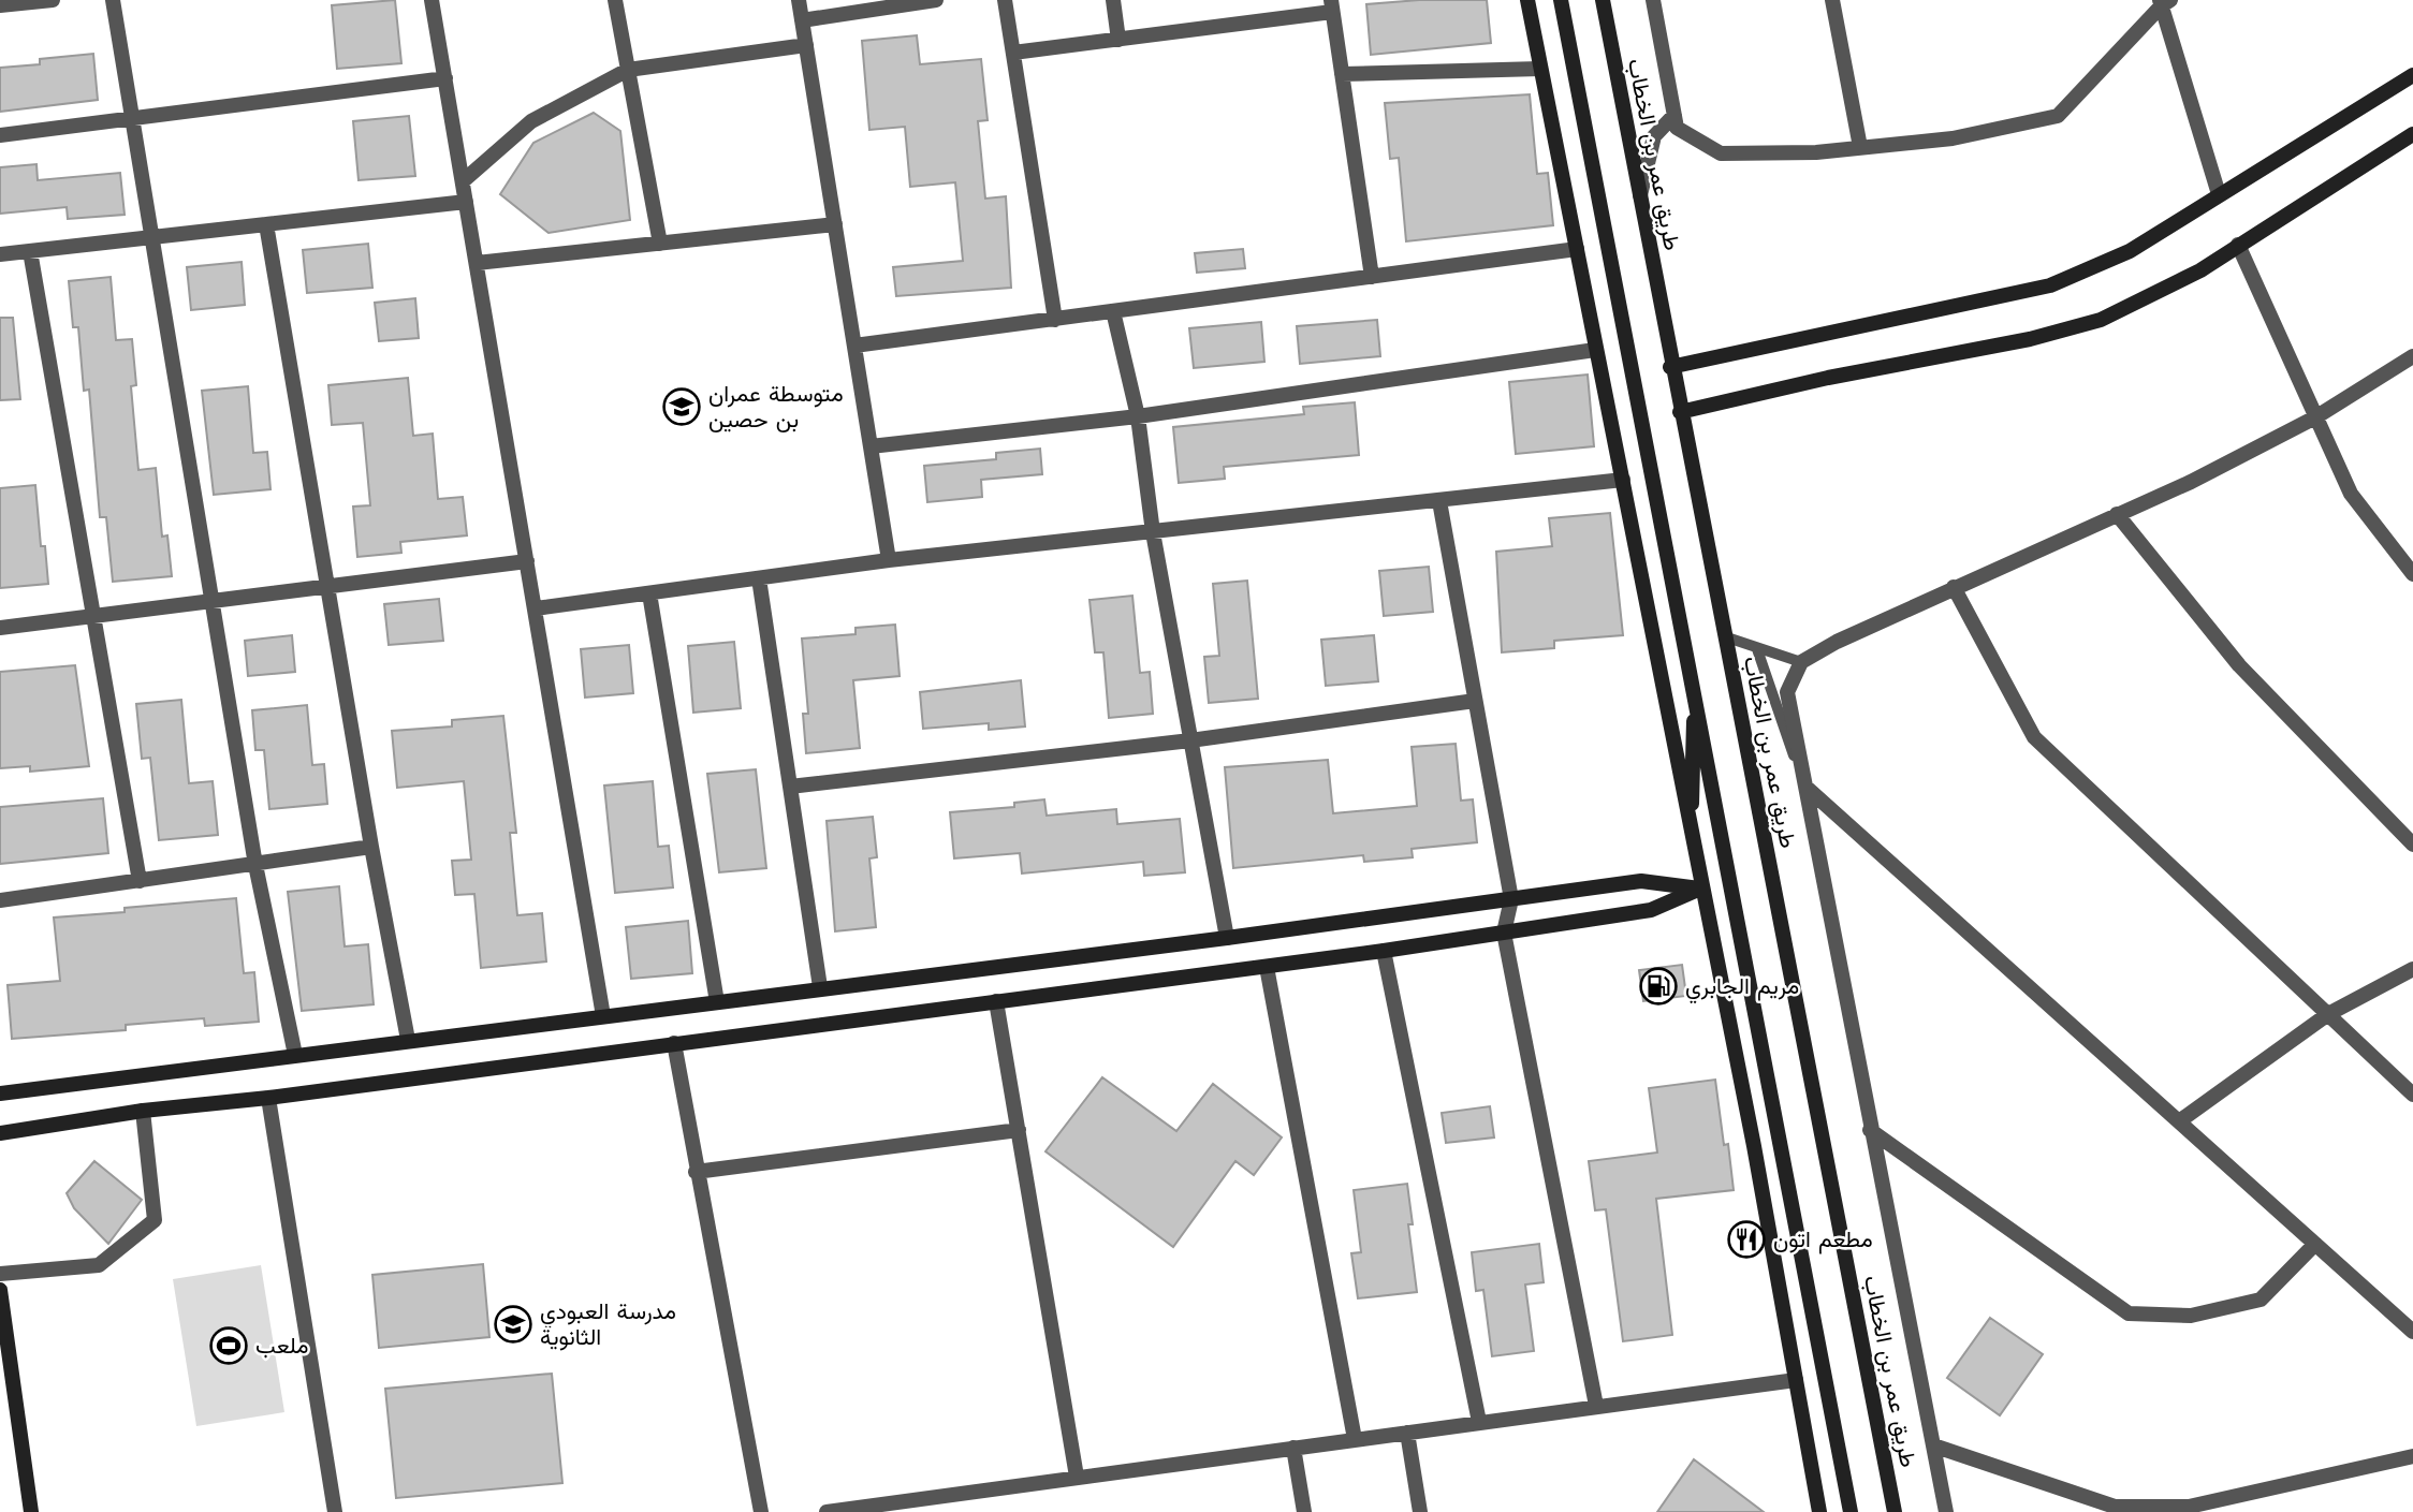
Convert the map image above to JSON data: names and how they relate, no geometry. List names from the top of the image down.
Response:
{
  "streets": {
    "street": ["طريق عمر بن الخطاب"]
  },
  "places": {
    "school or university": ["متوسطة عمران بن حصين", "مدرسة العبودي الثانوية"],
    "fuel station": ["مريم الجابري"],
    "restaurant": ["مطعم اتون"],
    "sports": ["ملعب"]
  }
}
